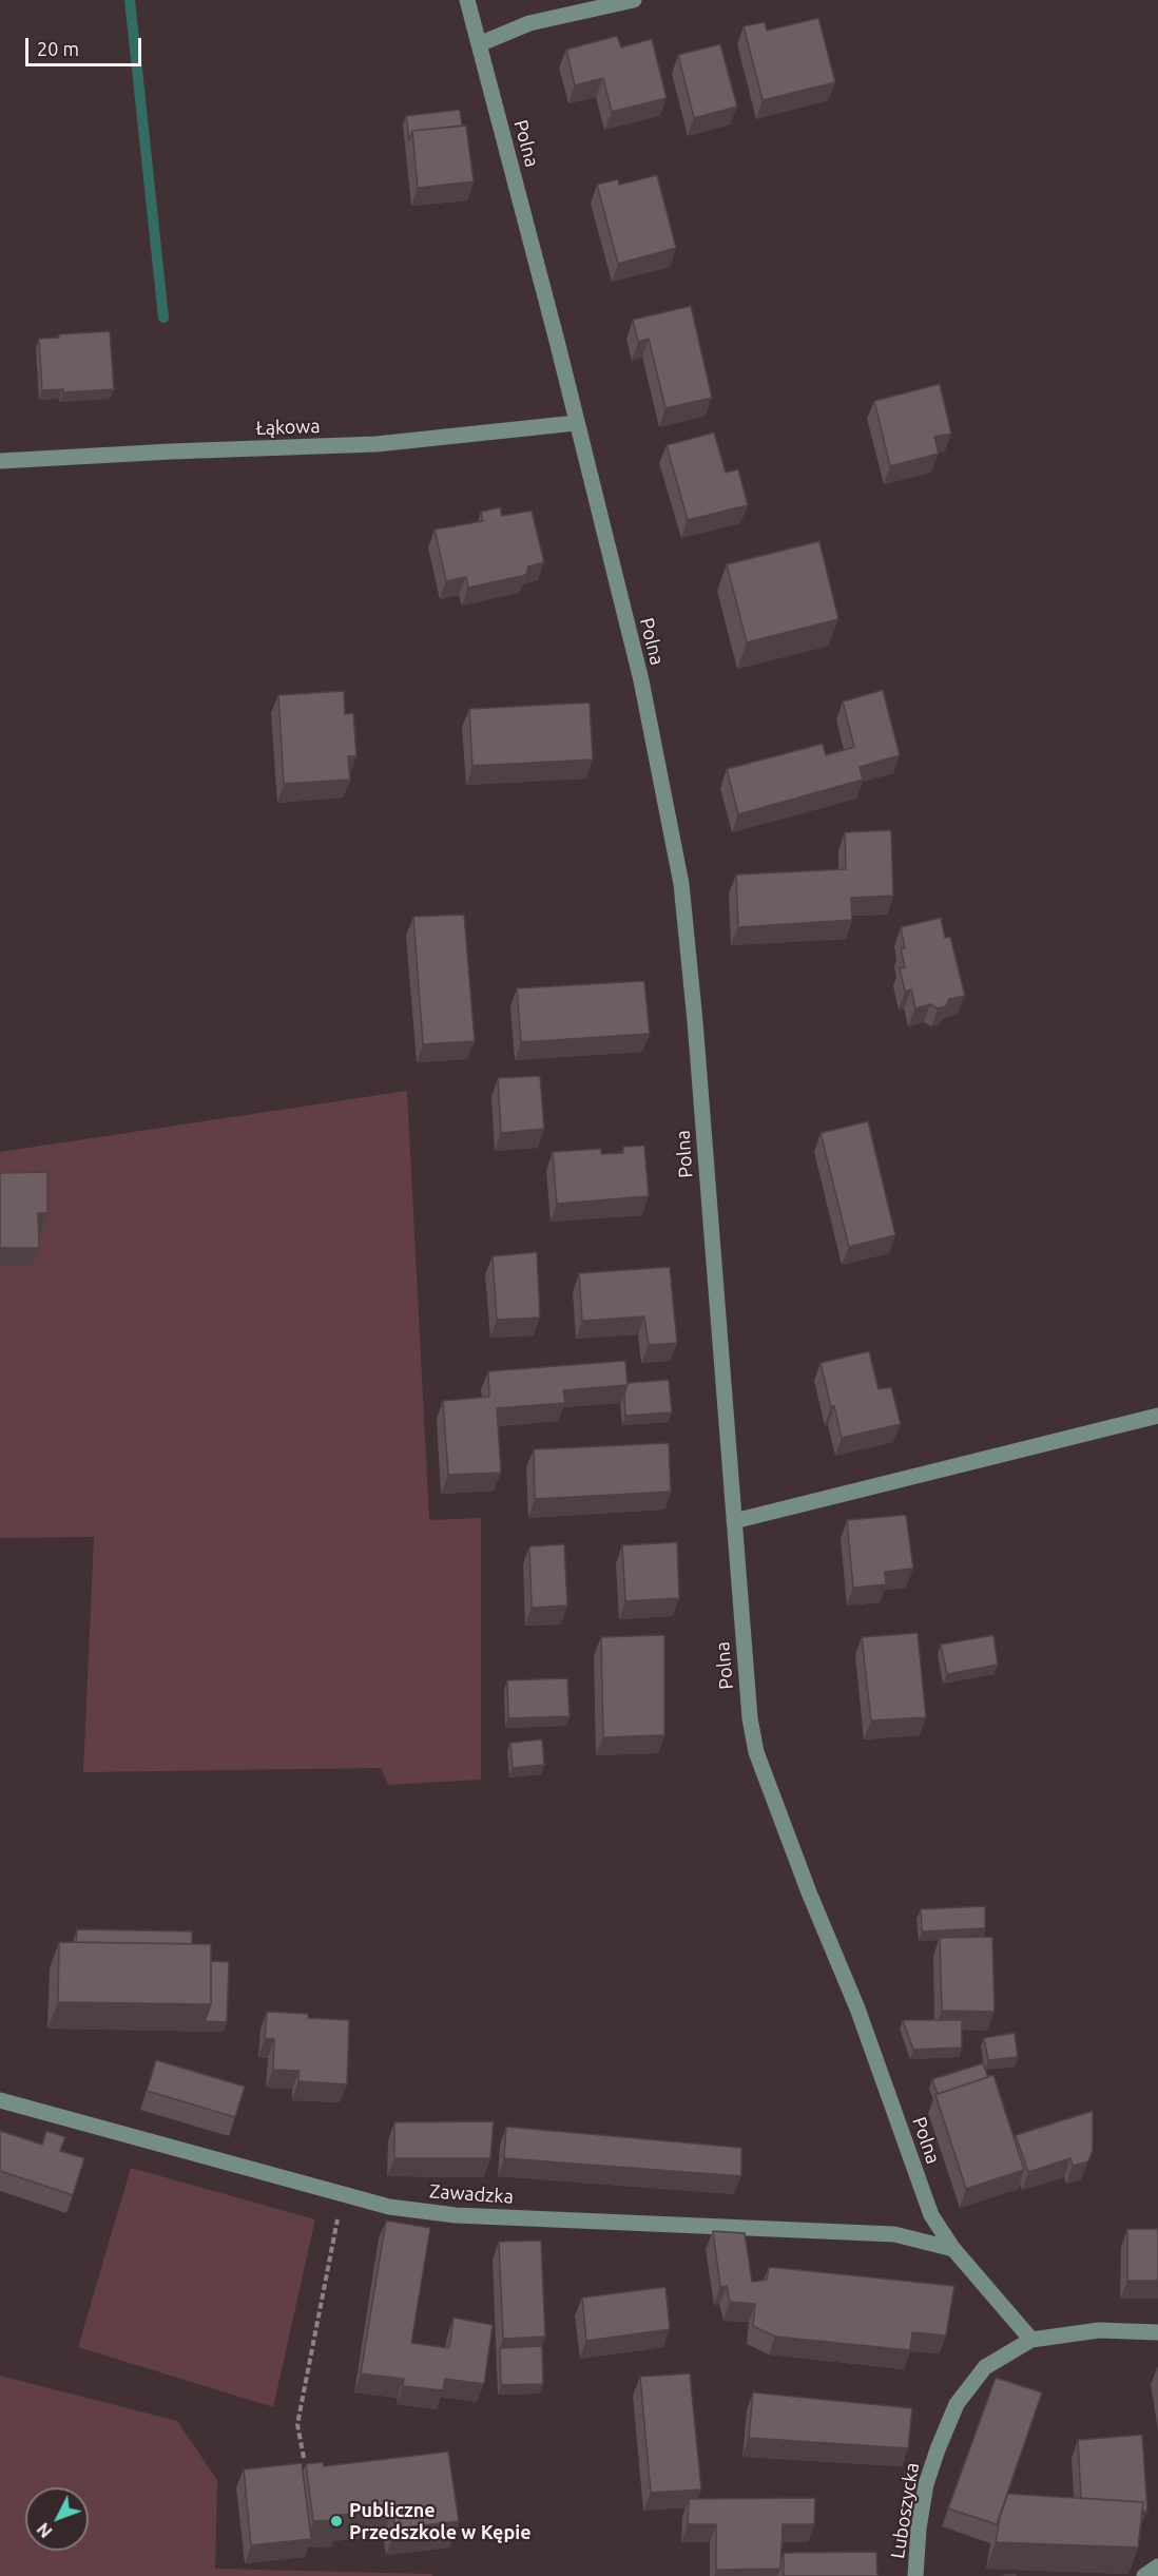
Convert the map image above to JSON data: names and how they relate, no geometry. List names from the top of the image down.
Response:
{
  "streets": {
    "street": [
      "Polna",
      "Łąkowa",
      "Zawadzka",
      "Luboszycka"
    ]
  },
  "crossings": [
    ["Polna", "Łąkowa"],
    ["Polna", "Zawadzka"],
    ["Polna", "Luboszycka"]
  ],
  "places": ["Publiczne Przedszkole w Kępie"],
  "scale_bar": "20 m",
  "north": "bottom left"
}
